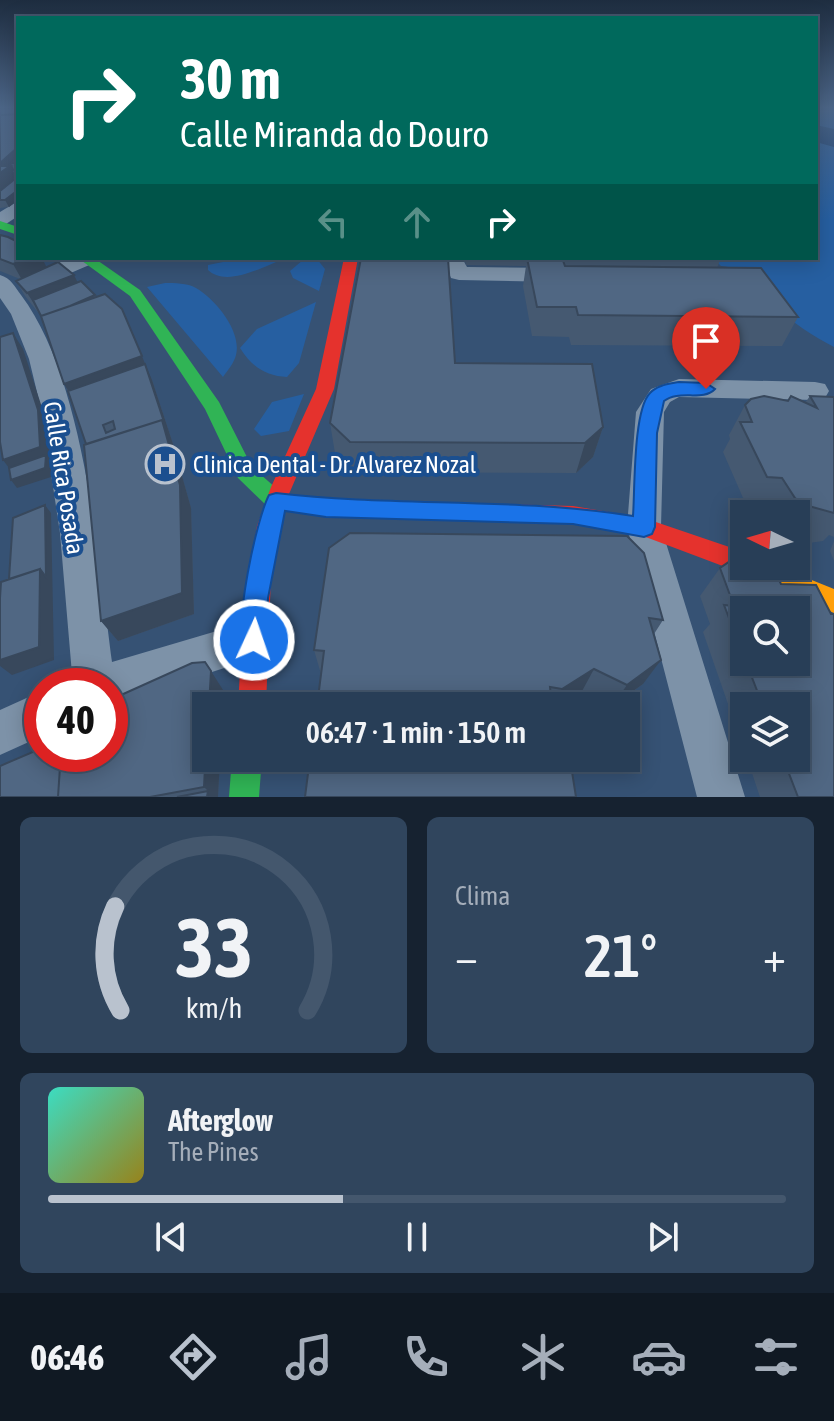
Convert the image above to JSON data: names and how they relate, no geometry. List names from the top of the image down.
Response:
{
  "streets": {
    "street": ["Calle Rica Posada"]
  },
  "places": {
    "hospital": ["Clinica Dental - Dr. Alvarez Nozal"]
  },
  "north": "left",
  "page": {
    "turn": ["30 m", "Calle Miranda do Douro"],
    "limit": "40",
    "trip": "06:47 · 1 min · 150 m",
    "tile": "Clima",
    "heat": ["−", "21°", "+"],
    "song": ["Afterglow", "The Pines"],
    "tabs": "06:46",
    "gauge": ["33", "km/h"]
  }
}
